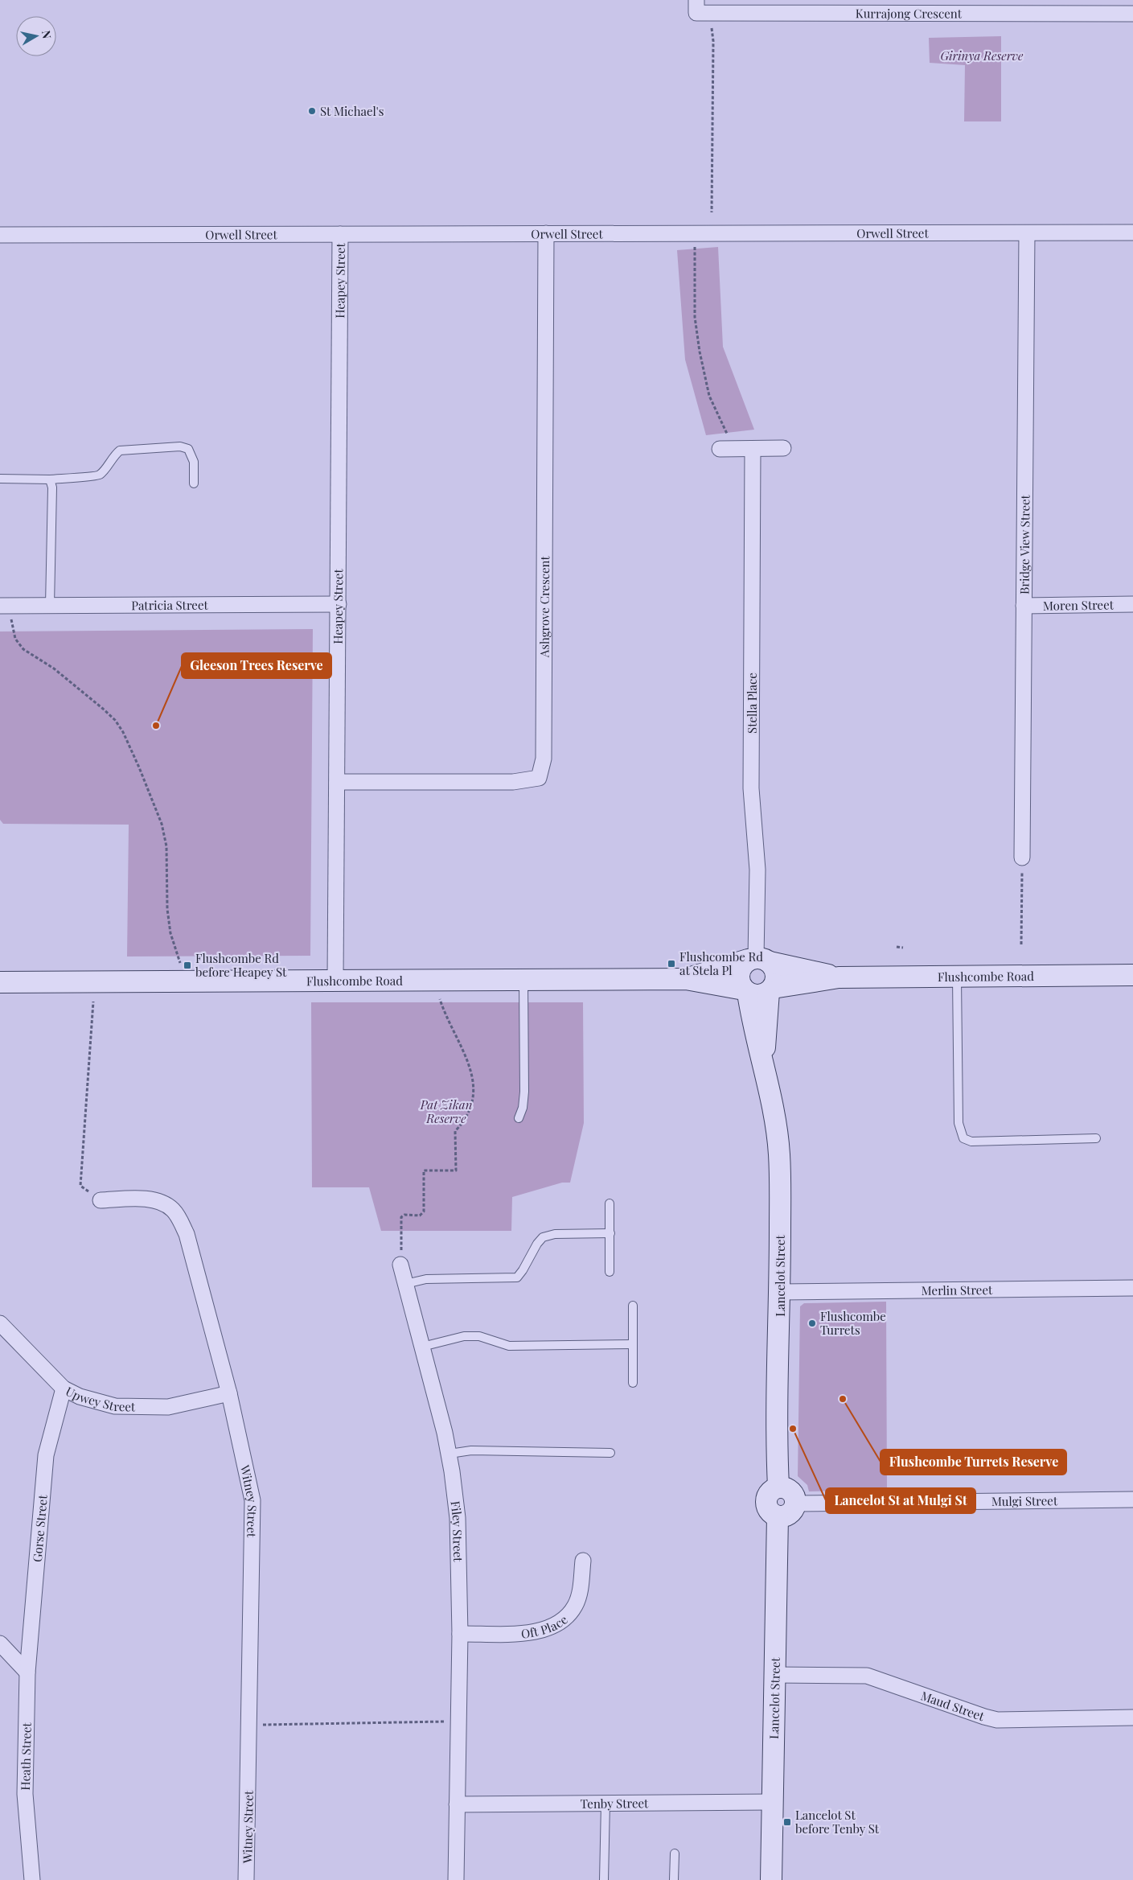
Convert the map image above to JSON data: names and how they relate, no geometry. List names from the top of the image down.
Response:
{
  "streets": {
    "street": [
      "Kurrajong Crescent",
      "Orwell Street",
      "Heapey Street",
      "Bridge View Street",
      "Patricia Street",
      "Moren Street",
      "Ashgrove Crescent",
      "Stella Place",
      "Flushcombe Road",
      "Lancelot Street",
      "Merlin Street",
      "Upwey Street",
      "Mulgi Street",
      "Witney Street",
      "Gorse Street",
      "Filey Street",
      "Oft Place",
      "Maud Street",
      "Heath Street",
      "Tenby Street"
    ]
  },
  "crossings": [
    ["Orwell Street", "Heapey Street"],
    ["Orwell Street", "Bridge View Street"],
    ["Orwell Street", "Ashgrove Crescent"],
    ["Heapey Street", "Patricia Street"],
    ["Heapey Street", "Ashgrove Crescent"],
    ["Heapey Street", "Flushcombe Road"],
    ["Bridge View Street", "Moren Street"],
    ["Stella Place", "Flushcombe Road"],
    ["Stella Place", "Lancelot Street"],
    ["Flushcombe Road", "Lancelot Street"],
    ["Lancelot Street", "Merlin Street"],
    ["Lancelot Street", "Mulgi Street"],
    ["Lancelot Street", "Maud Street"],
    ["Lancelot Street", "Tenby Street"],
    ["Upwey Street", "Witney Street"],
    ["Upwey Street", "Gorse Street"],
    ["Gorse Street", "Heath Street"],
    ["Filey Street", "Oft Place"],
    ["Filey Street", "Tenby Street"]
  ],
  "parks": ["Girinya Reserve", "Pat Zikan Reserve"],
  "places": {
    "other": [
      "St Michael's",
      "Gleeson Trees Reserve",
      "Flushcombe Turrets",
      "Flushcombe Turrets Reserve",
      "Lancelot St at Mulgi St"
    ],
    "transit": ["Flushcombe Rd at Stela Pl", "Flushcombe Rd before Heapey St", "Lancelot St before Tenby St"]
  },
  "north": "right"
}
